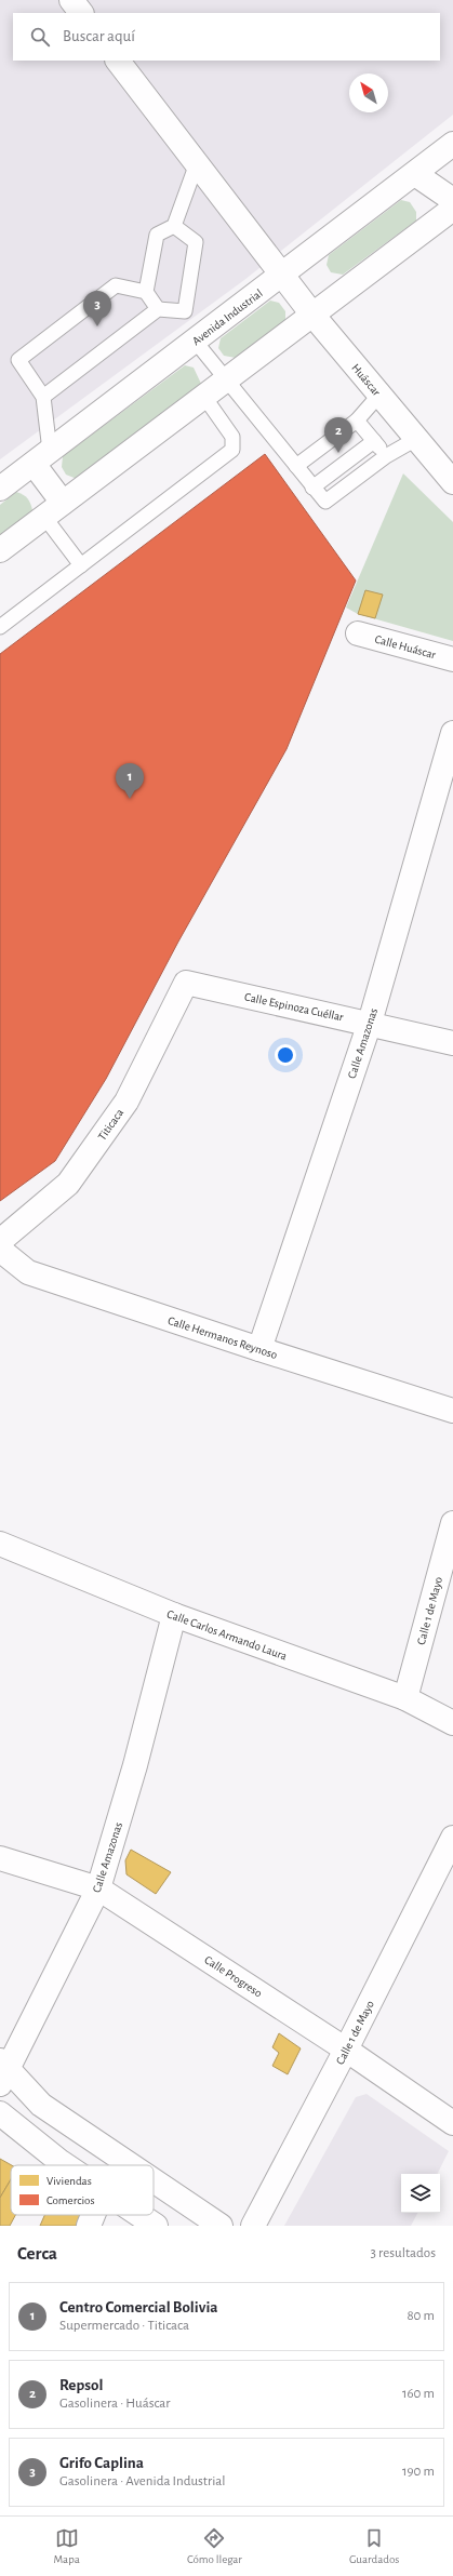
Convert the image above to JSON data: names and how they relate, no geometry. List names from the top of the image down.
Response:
{
  "streets": {
    "street": [
      "Avenida Industrial",
      "Huáscar",
      "Calle Huáscar",
      "Calle Espinoza Cuéllar",
      "Calle Amazonas",
      "Titicaca",
      "Calle Hermanos Reynoso",
      "Calle 1 de Mayo",
      "Calle Carlos Armando Laura",
      "Calle Progreso"
    ]
  },
  "crossings": [
    ["Avenida Industrial", "Huáscar"],
    ["Calle Espinoza Cuéllar", "Calle Amazonas"],
    ["Calle Espinoza Cuéllar", "Titicaca"],
    ["Calle Amazonas", "Calle Hermanos Reynoso"],
    ["Calle Amazonas", "Calle Carlos Armando Laura"],
    ["Calle Amazonas", "Calle Progreso"],
    ["Calle 1 de Mayo", "Calle Carlos Armando Laura"],
    ["Calle 1 de Mayo", "Calle Progreso"]
  ],
  "legend": ["Viviendas", "Comercios"],
  "north": "top left",
  "page": {
    "search": "Buscar aquí",
    "pins": ["3", "2", "1"],
    "heading": ["Cerca", "3 resultados"],
    "list": [
      {
        "mark": "1",
        "name": "Centro Comercial Bolivia",
        "note": "Supermercado · Titicaca",
        "value": "80 m"
      },
      {
        "mark": "2",
        "name": "Repsol",
        "note": "Gasolinera · Huáscar",
        "value": "160 m"
      },
      {
        "mark": "3",
        "name": "Grifo Caplina",
        "note": "Gasolinera · Avenida Industrial",
        "value": "190 m"
      }
    ],
    "nav": ["Mapa", "Cómo llegar", "Guardados"]
  }
}
